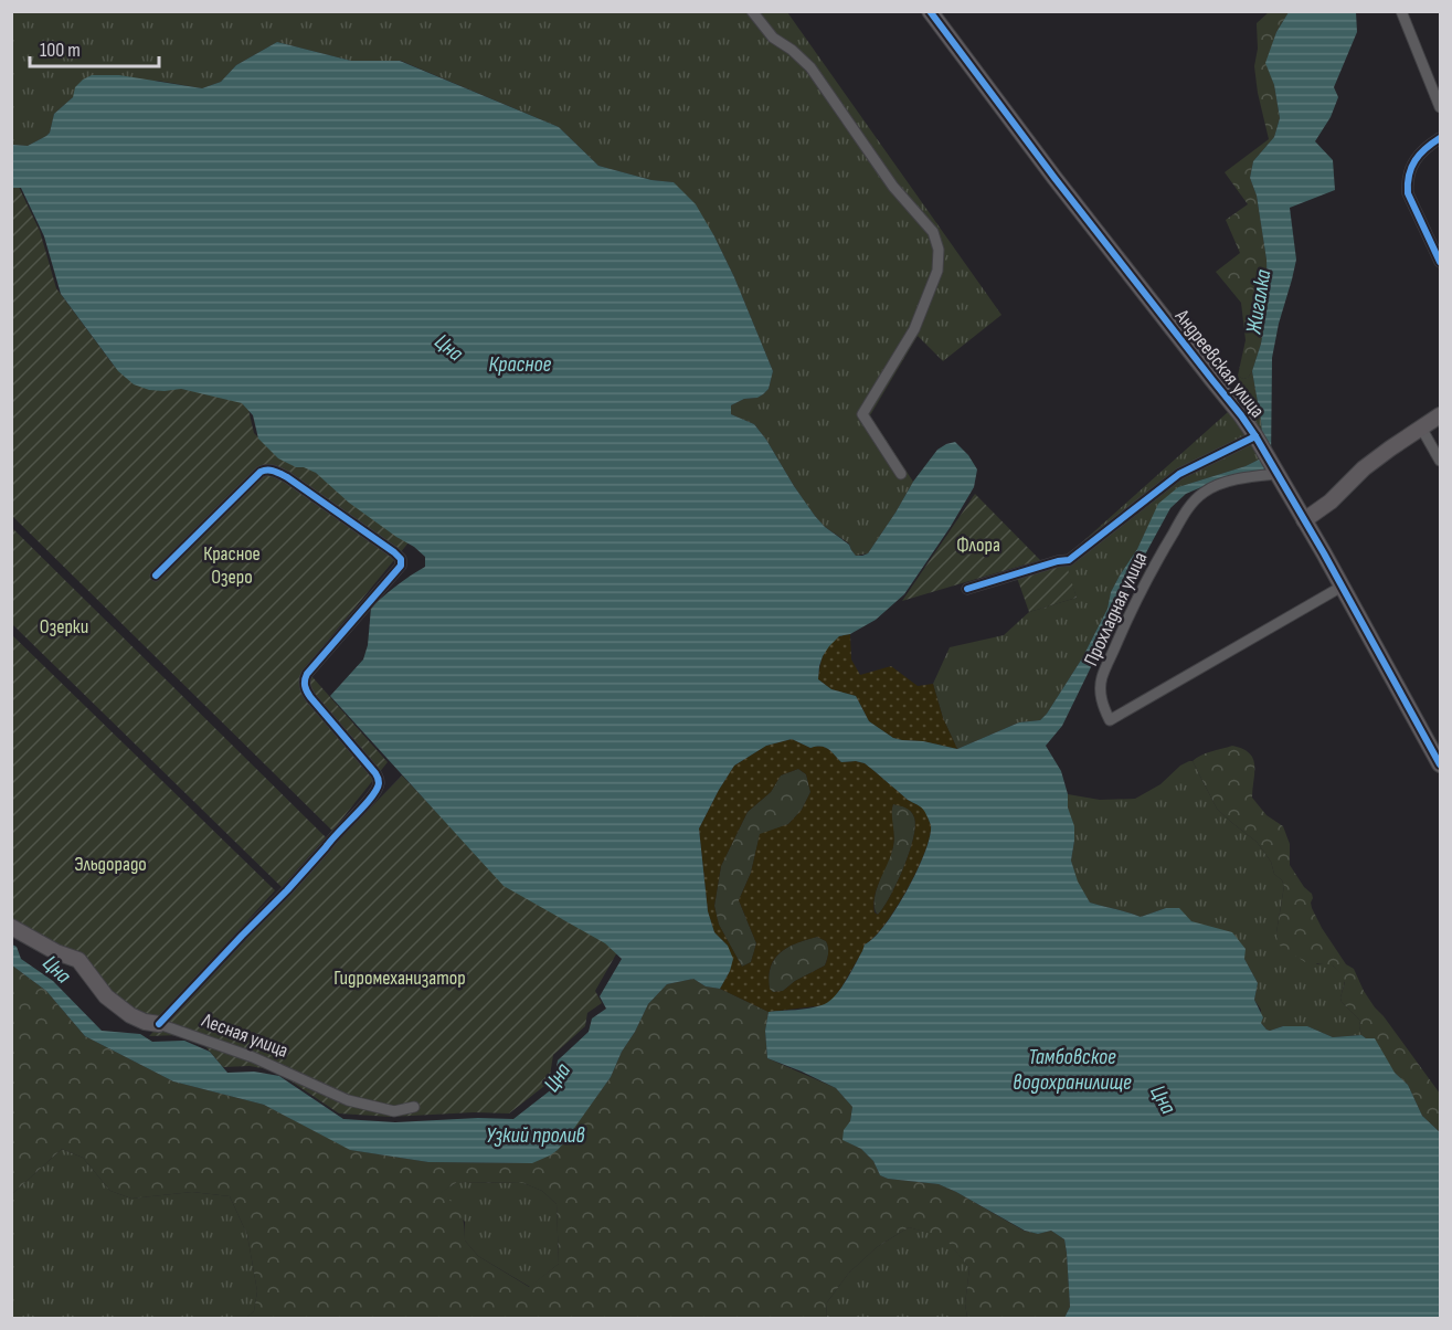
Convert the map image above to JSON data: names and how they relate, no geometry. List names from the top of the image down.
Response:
{
  "streets": {
    "street": ["Андреевская улица", "Прохладная улица", "Лесная улица"]
  },
  "crossings": [
    ["Андреевская улица", "Прохладная улица"]
  ],
  "water": [
    "Жигалка",
    "Цна",
    "Красное",
    "Тамбовское водохранилище",
    "Узкий пролив"
  ],
  "parks": [
    "Флора",
    "Красное Озеро",
    "Озерки",
    "Эльдорадо",
    "Гидромеханизатор"
  ],
  "scale_bar": "100 m"
}
